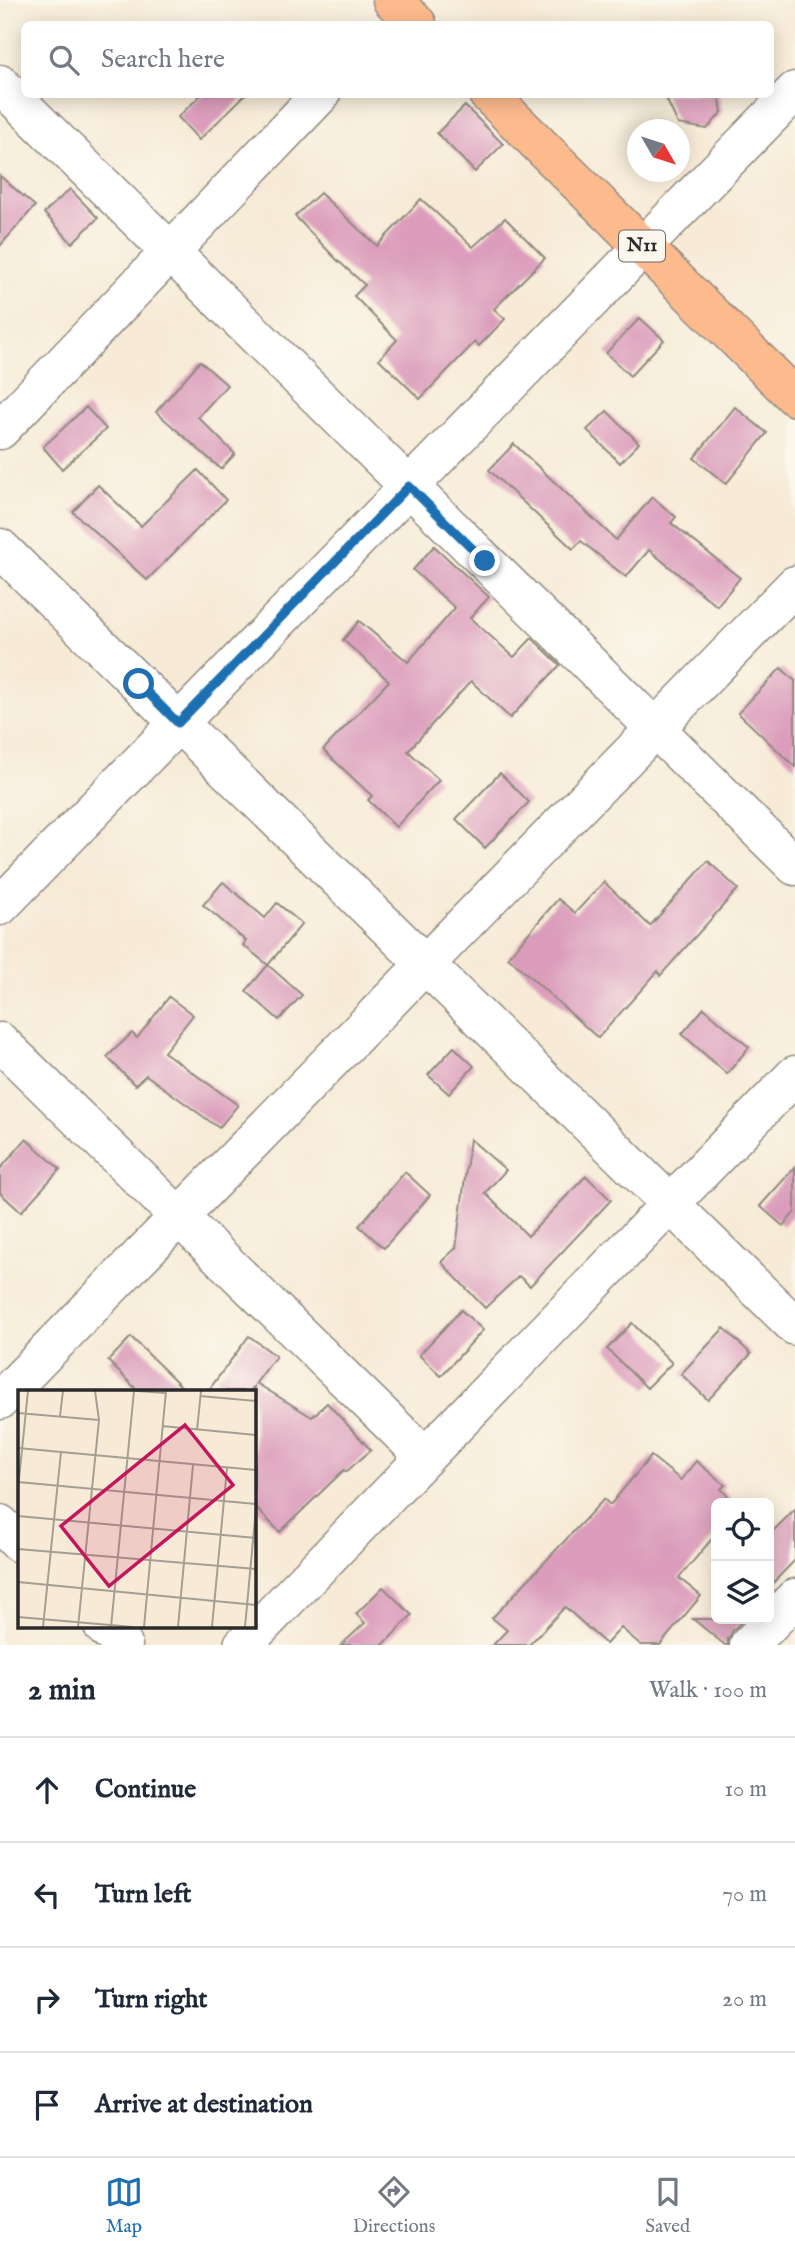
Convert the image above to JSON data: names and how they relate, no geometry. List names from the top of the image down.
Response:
{
  "streets": {
    "main road": ["N11"]
  },
  "north": "bottom right",
  "page": {
    "search": "Search here",
    "heading": ["2 min", "Walk · 100 m"],
    "list": [
      ["Continue", "10 m"],
      ["Turn left", "70 m"],
      ["Turn right", "20 m"],
      "Arrive at destination"
    ],
    "nav": ["Map", "Directions", "Saved"]
  }
}
